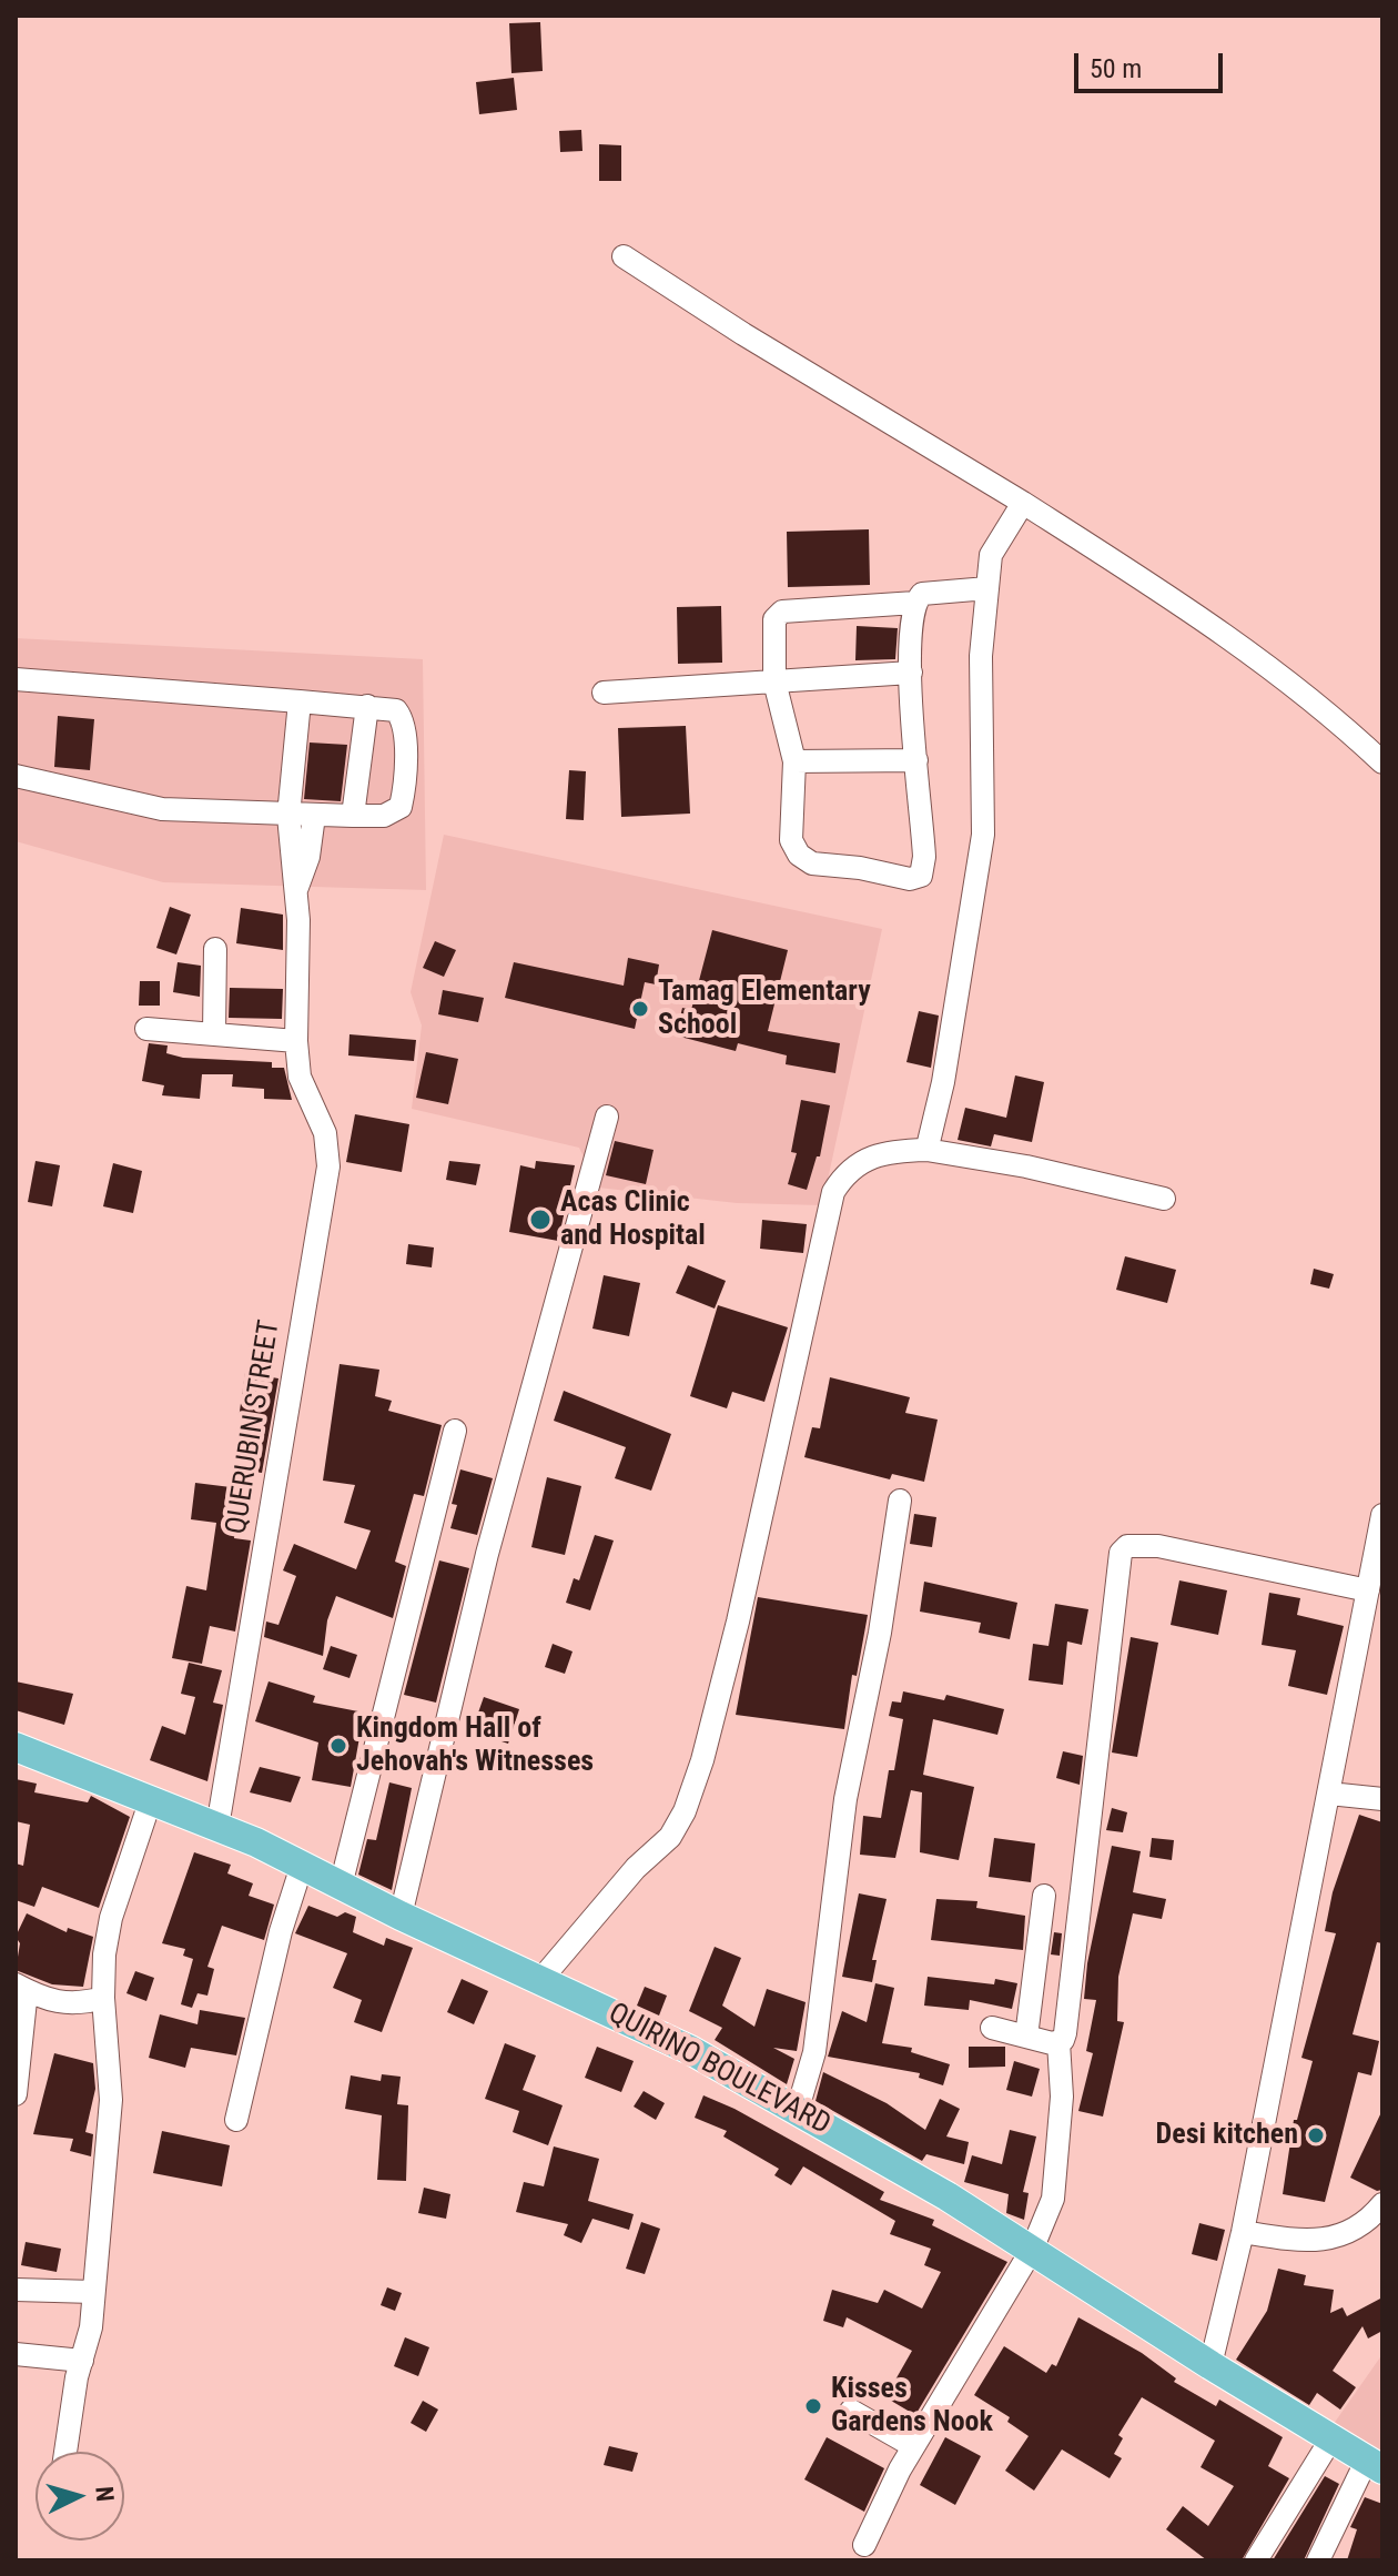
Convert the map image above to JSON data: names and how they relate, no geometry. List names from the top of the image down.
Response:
{
  "streets": {
    "main road": ["QUIRINO BOULEVARD"],
    "street": ["QUERUBIN STREET"]
  },
  "crossings": [
    ["QUERUBIN STREET", "QUIRINO BOULEVARD"]
  ],
  "places": [
    "Tamag Elementary School",
    "Acas Clinic and Hospital",
    "Kingdom Hall of Jehovah's Witnesses",
    "Desi kitchen",
    "Kisses Gardens Nook"
  ],
  "scale_bar": "50 m",
  "north": "right"
}
